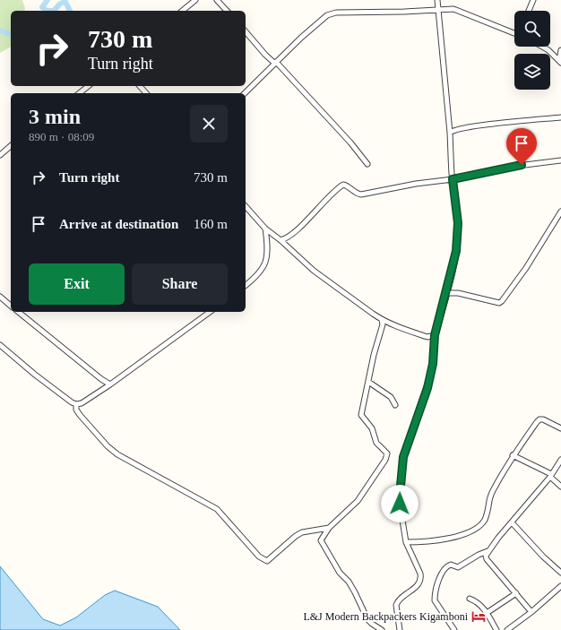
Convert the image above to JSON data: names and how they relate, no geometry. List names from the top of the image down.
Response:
{
  "places": {
    "hotel": ["L&J Modern Backpackers Kigamboni"]
  },
  "page": {
    "turn": ["730 m", "Turn right"],
    "heading": ["3 min", "890 m · 08:09"],
    "list": [
      {
        "name": "Turn right",
        "value": "730 m"
      },
      {
        "name": "Arrive at destination",
        "value": "160 m"
      }
    ],
    "buttons": ["Exit", "Share"]
  }
}
